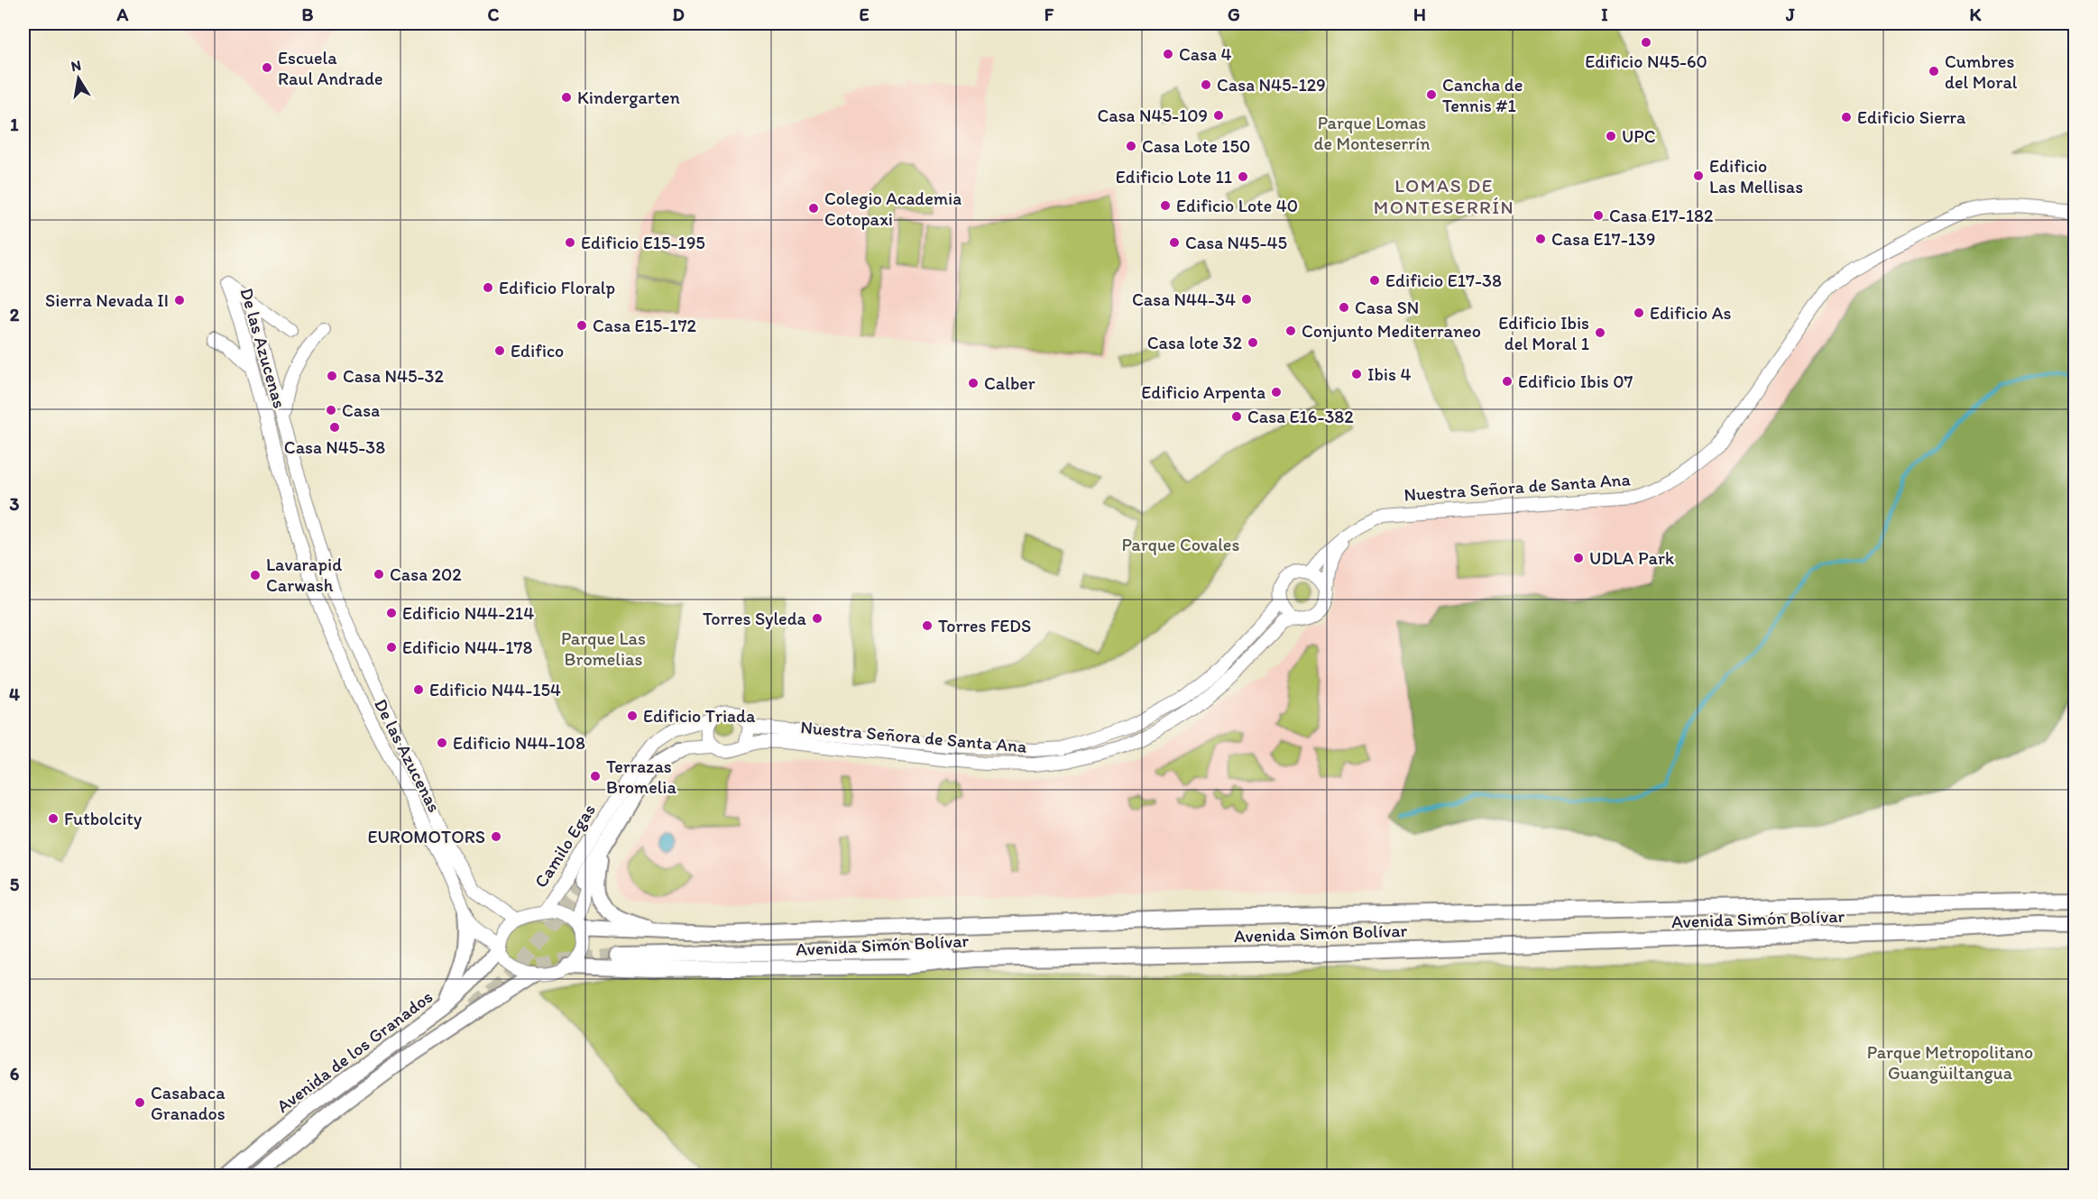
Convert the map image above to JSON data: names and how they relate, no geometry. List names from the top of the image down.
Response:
{
  "streets": {
    "main road": ["Avenida Simón Bolívar", "Avenida de los Granados"],
    "street": ["De las Azucenas", "Nuestra Señora de Santa Ana", "Camilo Egas"]
  },
  "crossings": [
    ["De las Azucenas", "Camilo Egas"],
    ["De las Azucenas", "Avenida Simón Bolívar"],
    ["De las Azucenas", "Avenida de los Granados"],
    ["Nuestra Señora de Santa Ana", "Camilo Egas"],
    ["Camilo Egas", "Avenida Simón Bolívar"],
    ["Camilo Egas", "Avenida de los Granados"],
    ["Avenida Simón Bolívar", "Avenida de los Granados"]
  ],
  "districts": ["LOMAS DE MONTESERRÍN"],
  "parks": [
    "Parque Lomas de Monteserrín",
    "Parque Covales",
    "Parque Las Bromelias",
    "Parque Metropolitano Guangüiltangua"
  ],
  "places": [
    "Edificio N45-60",
    "Casa 4",
    "Escuela Raul Andrade",
    "Cumbres del Moral",
    "Casa N45-129",
    "Cancha de Tennis #1",
    "Kindergarten",
    "Casa N45-109",
    "Edificio Sierra",
    "UPC",
    "Casa Lote 150",
    "Edificio Las Mellisas",
    "Edificio Lote 11",
    "Edificio Lote 40",
    "Colegio Academia Cotopaxi",
    "Casa E17-182",
    "Casa E17-139",
    "Edificio E15-195",
    "Casa N45-45",
    "Edificio E17-38",
    "Edificio Floralp",
    "Casa N44-34",
    "Sierra Nevada II",
    "Casa SN",
    "Edificio As",
    "Casa E15-172",
    "Conjunto Mediterraneo",
    "Edificio Ibis del Moral 1",
    "Casa lote 32",
    "Edifico",
    "Ibis 4",
    "Casa N45-32",
    "Edificio Ibis 07",
    "Calber",
    "Edificio Arpenta",
    "Casa",
    "Casa E16-382",
    "Casa N45-38",
    "UDLA Park",
    "Casa 202",
    "Lavarapid Carwash",
    "Edificio N44-214",
    "Torres Syleda",
    "Torres FEDS",
    "Edificio N44-178",
    "Edificio N44-154",
    "Edificio Triada",
    "Edificio N44-108",
    "Terrazas Bromelia",
    "Futbolcity",
    "EUROMOTORS",
    "Casabaca Granados"
  ],
  "north": "top",
  "grid": {
    "columns": [
      "A",
      "B",
      "C",
      "D",
      "E",
      "F",
      "G",
      "H",
      "I",
      "J",
      "K"
    ],
    "rows": [
      "1",
      "2",
      "3",
      "4",
      "5",
      "6"
    ]
  }
}
